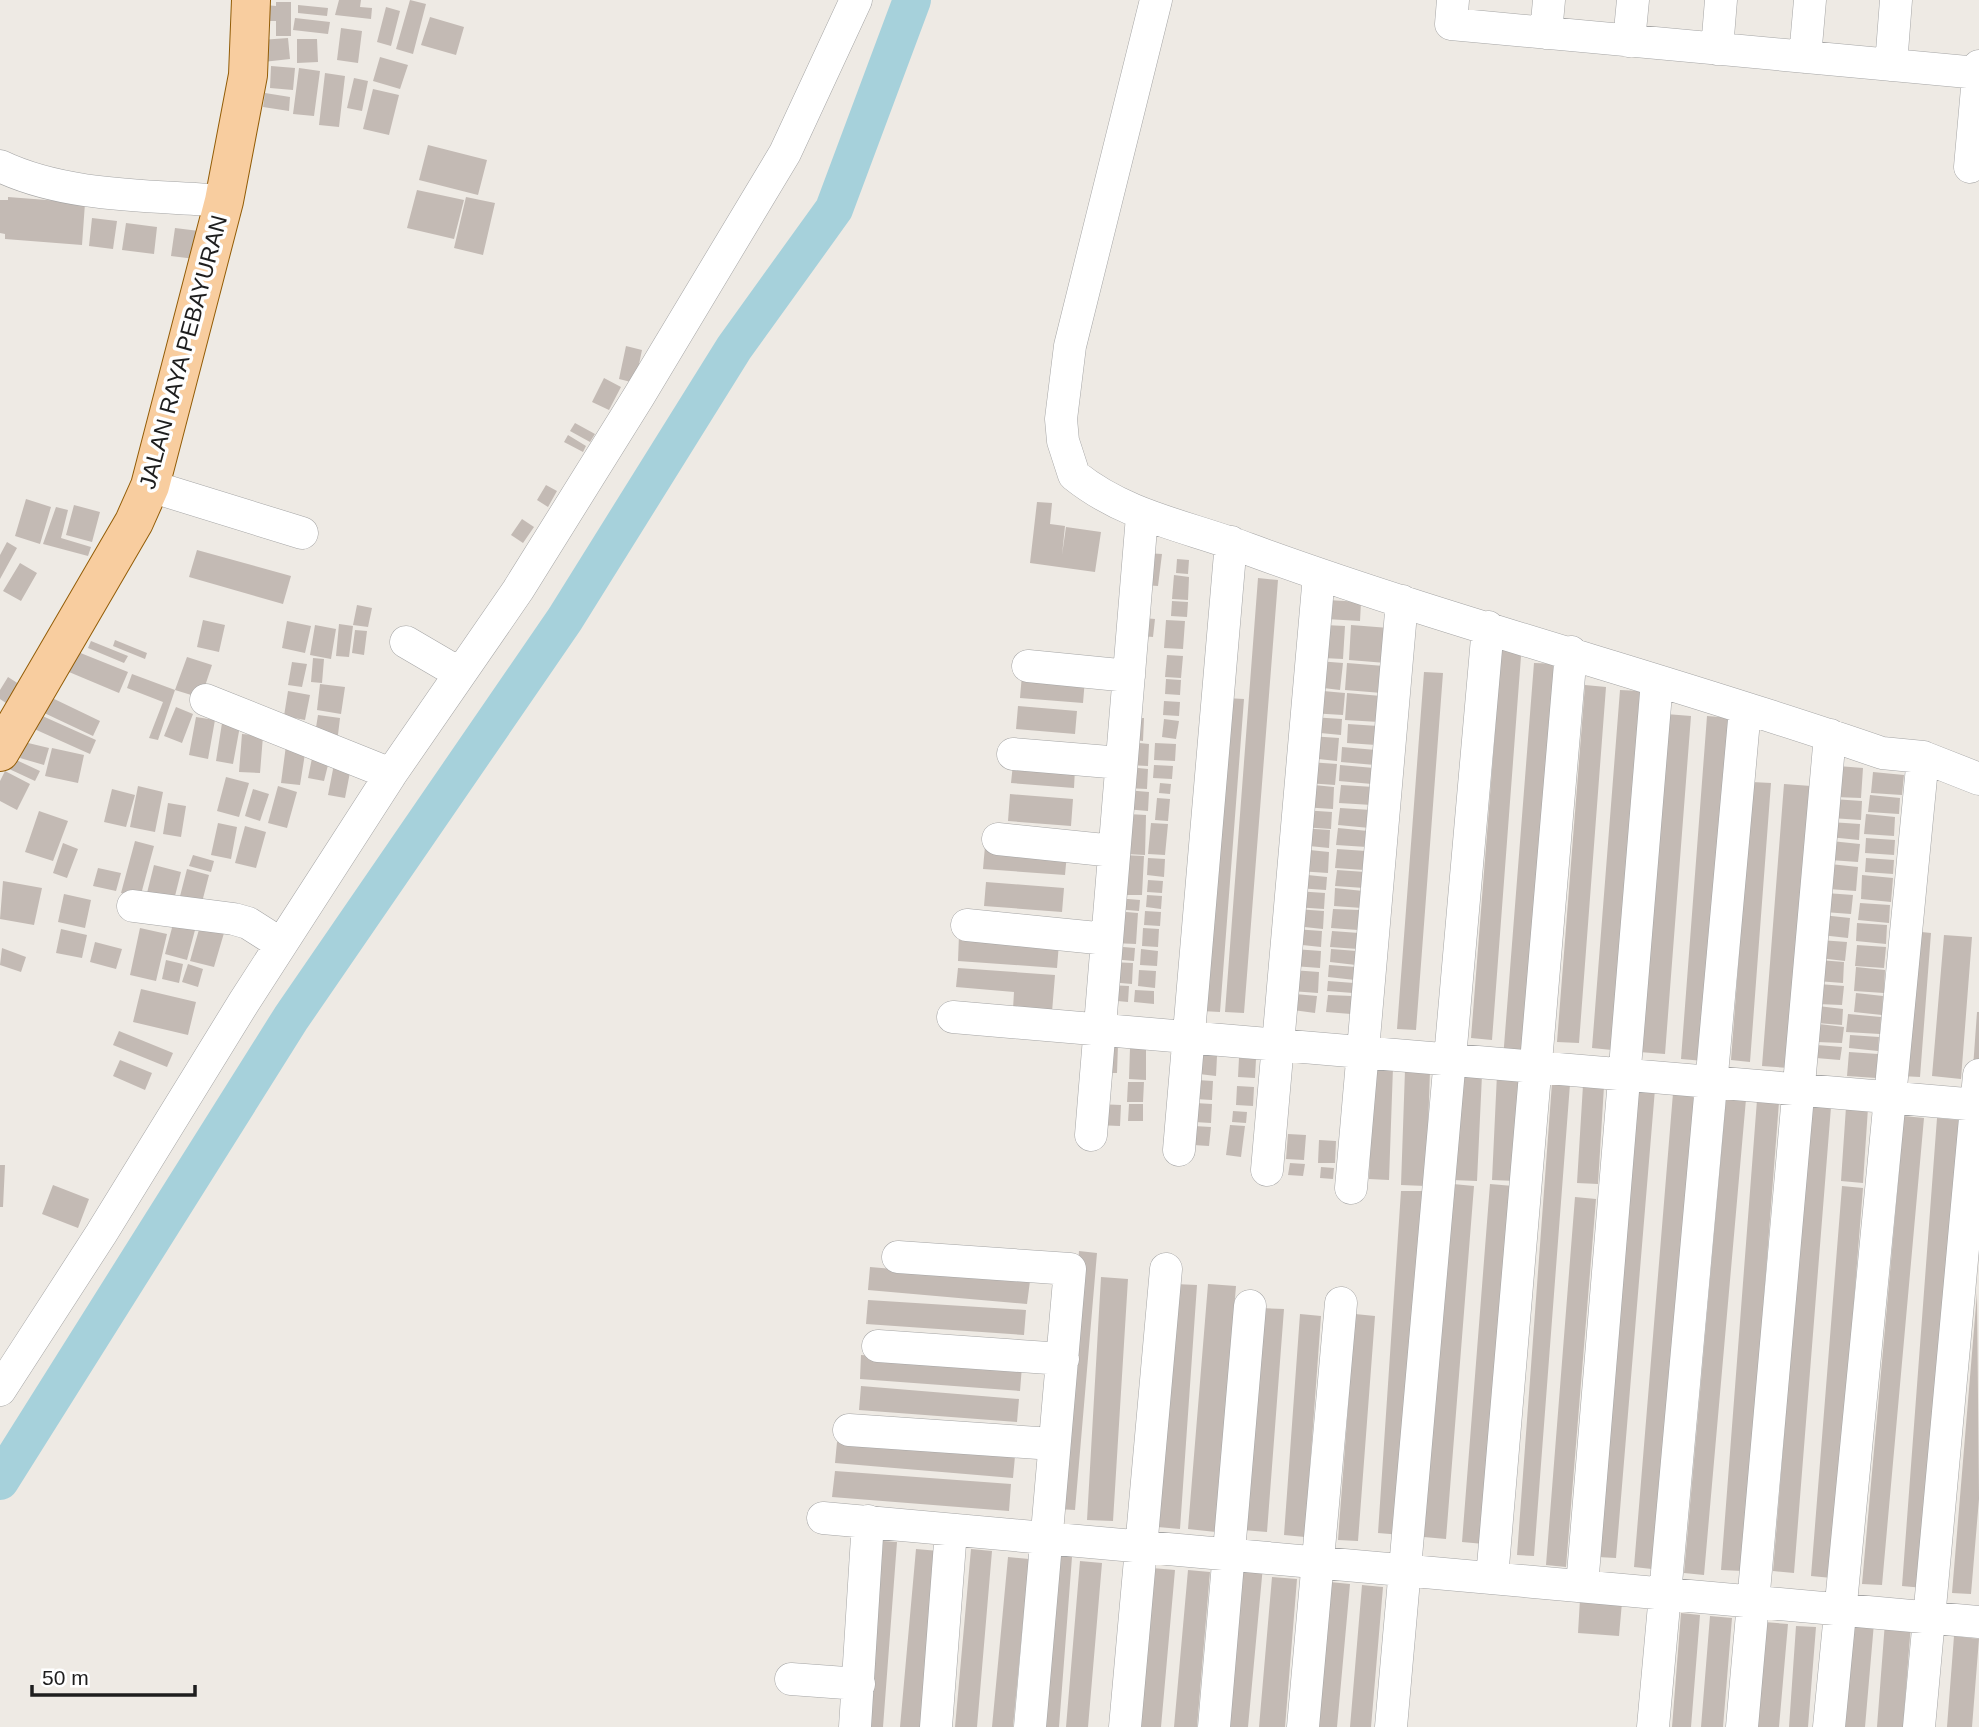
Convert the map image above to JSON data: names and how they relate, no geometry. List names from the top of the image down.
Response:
{
  "streets": {
    "main road": ["JALAN RAYA PEBAYURAN"]
  },
  "scale_bar": "50 m"
}
